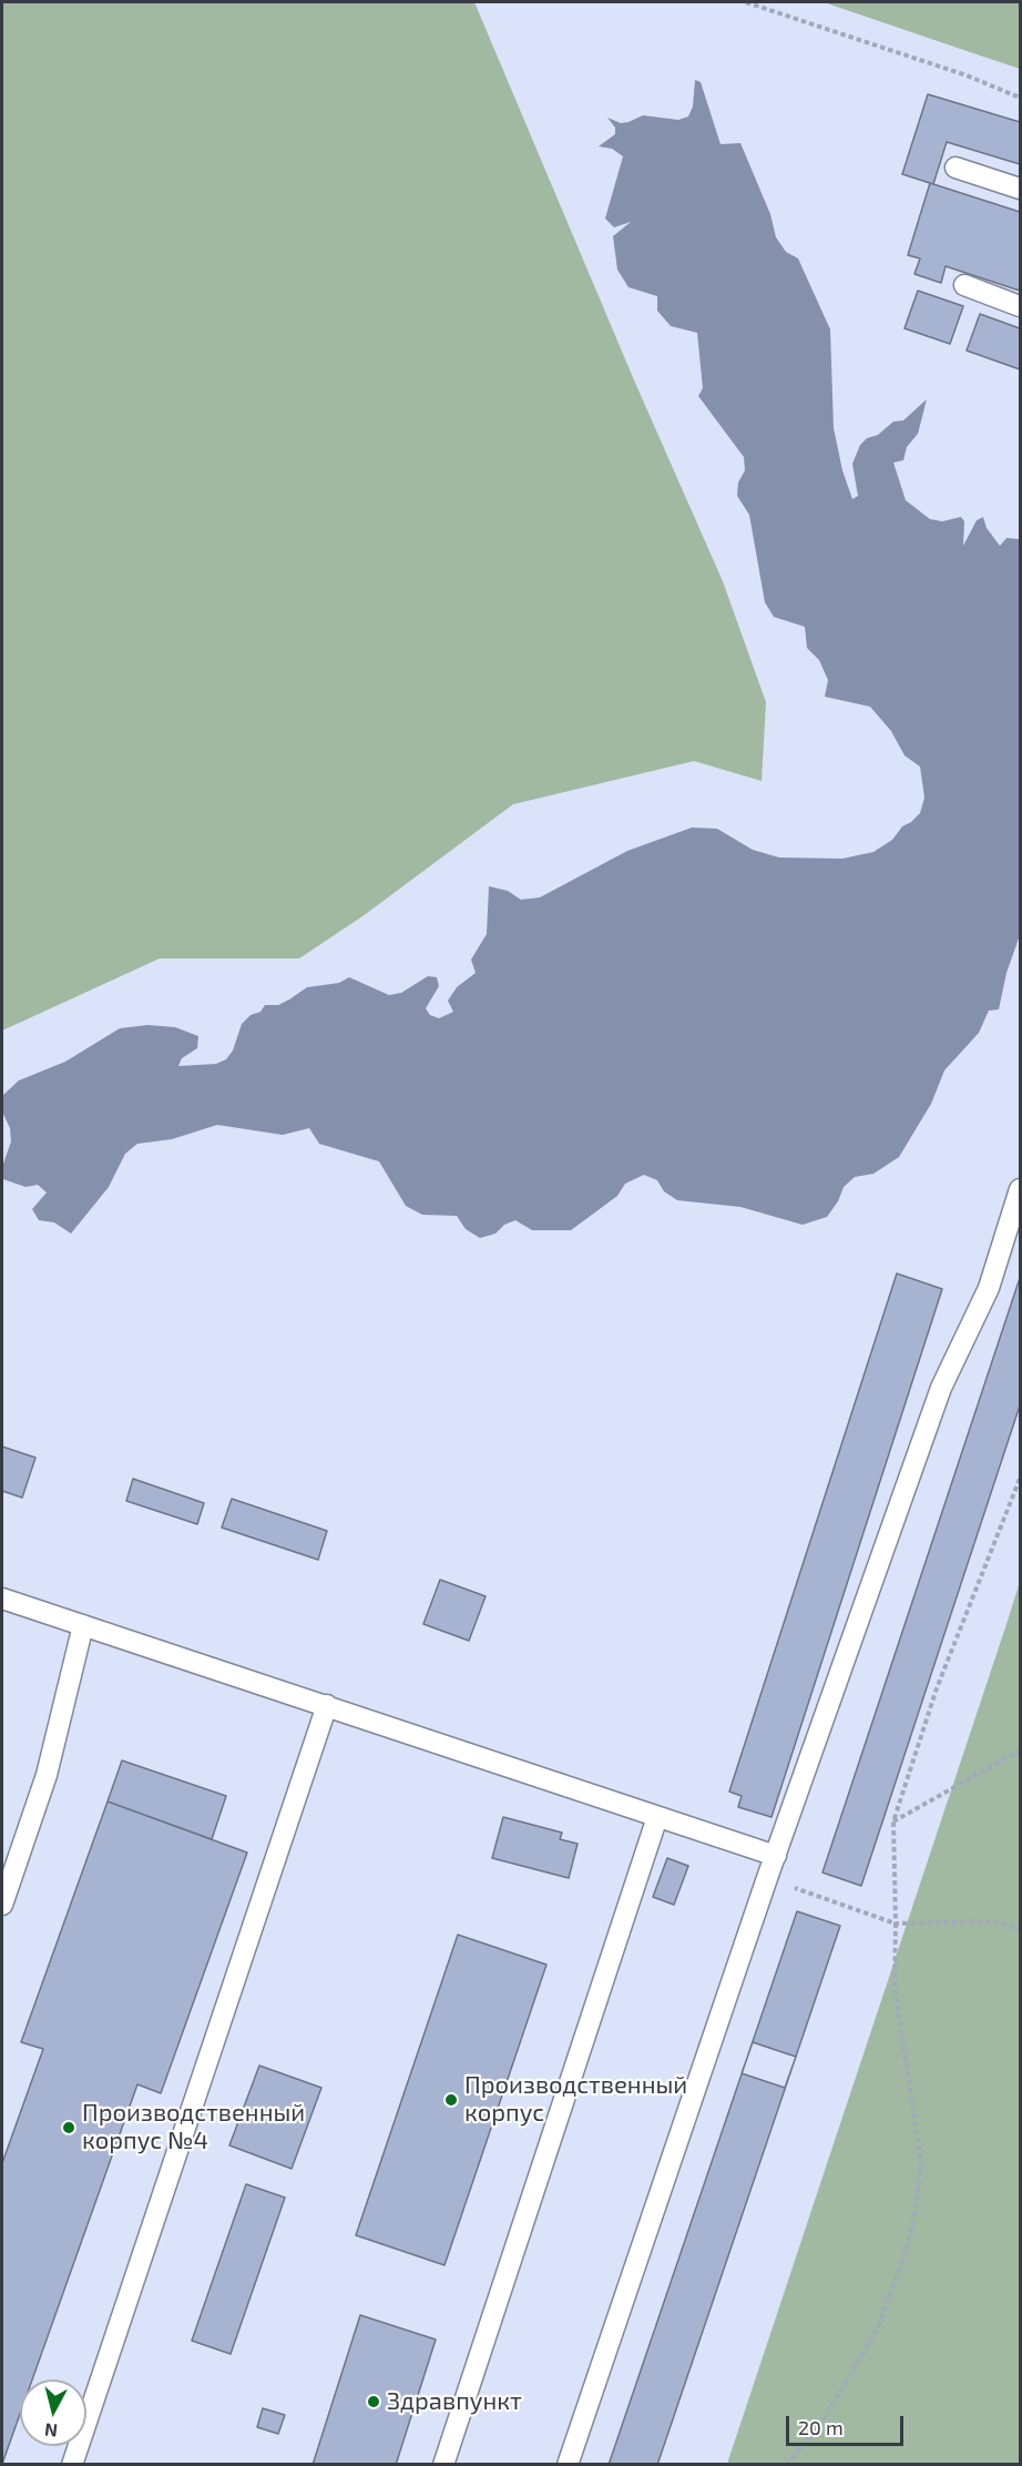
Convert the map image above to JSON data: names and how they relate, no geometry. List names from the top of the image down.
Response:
{
  "places": ["Производственный корпус", "Производственный корпус №4", "Здравпункт"],
  "scale_bar": "20 m",
  "north": "bottom"
}
